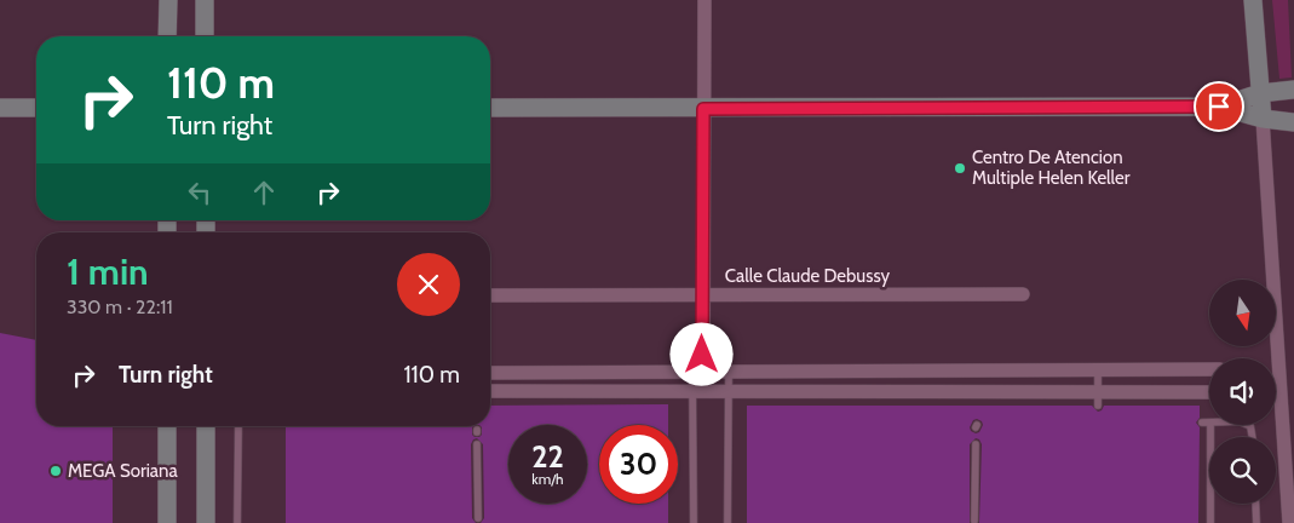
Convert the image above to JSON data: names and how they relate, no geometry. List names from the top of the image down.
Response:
{
  "streets": {
    "street": ["Calle Claude Debussy"]
  },
  "places": ["Centro De Atencion Multiple Helen Keller", "MEGA Soriana"],
  "north": "bottom",
  "page": {
    "turn": ["110 m", "Turn right"],
    "heading": ["1 min", "330 m · 22:11"],
    "list": [
      {
        "name": "Turn right",
        "value": "110 m"
      }
    ],
    "speed": "22 km/h",
    "limit": "30"
  }
}
